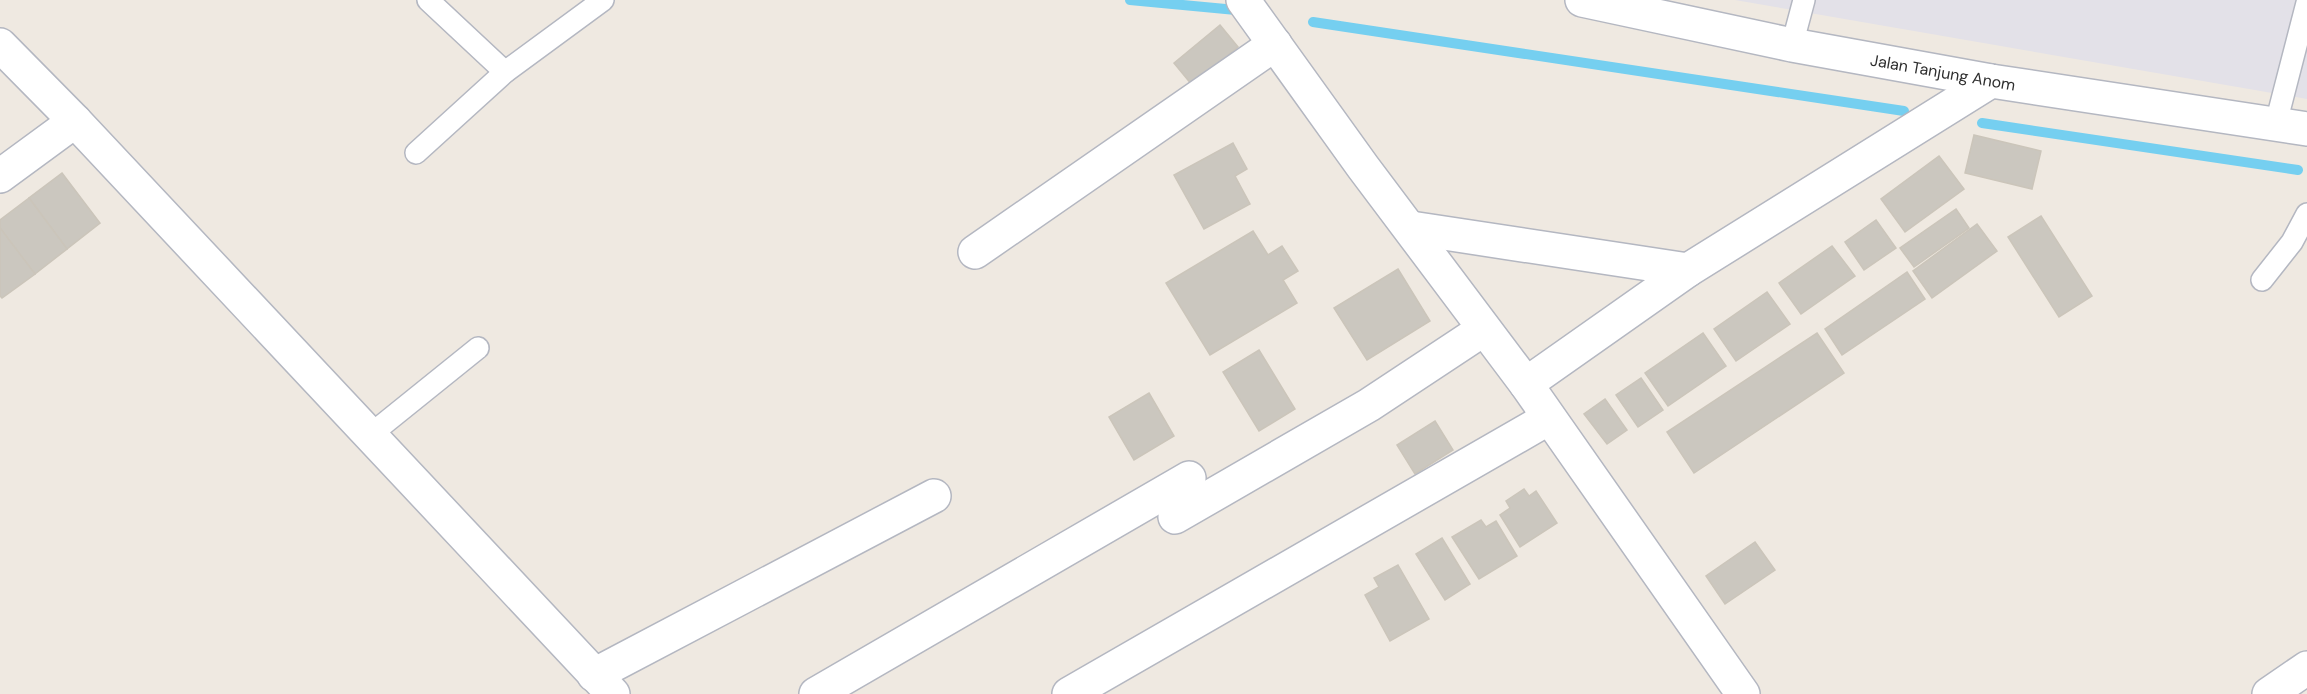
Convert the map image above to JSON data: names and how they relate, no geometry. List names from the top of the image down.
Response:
{
  "streets": {
    "street": ["Jalan Tanjung Anom"]
  }
}
